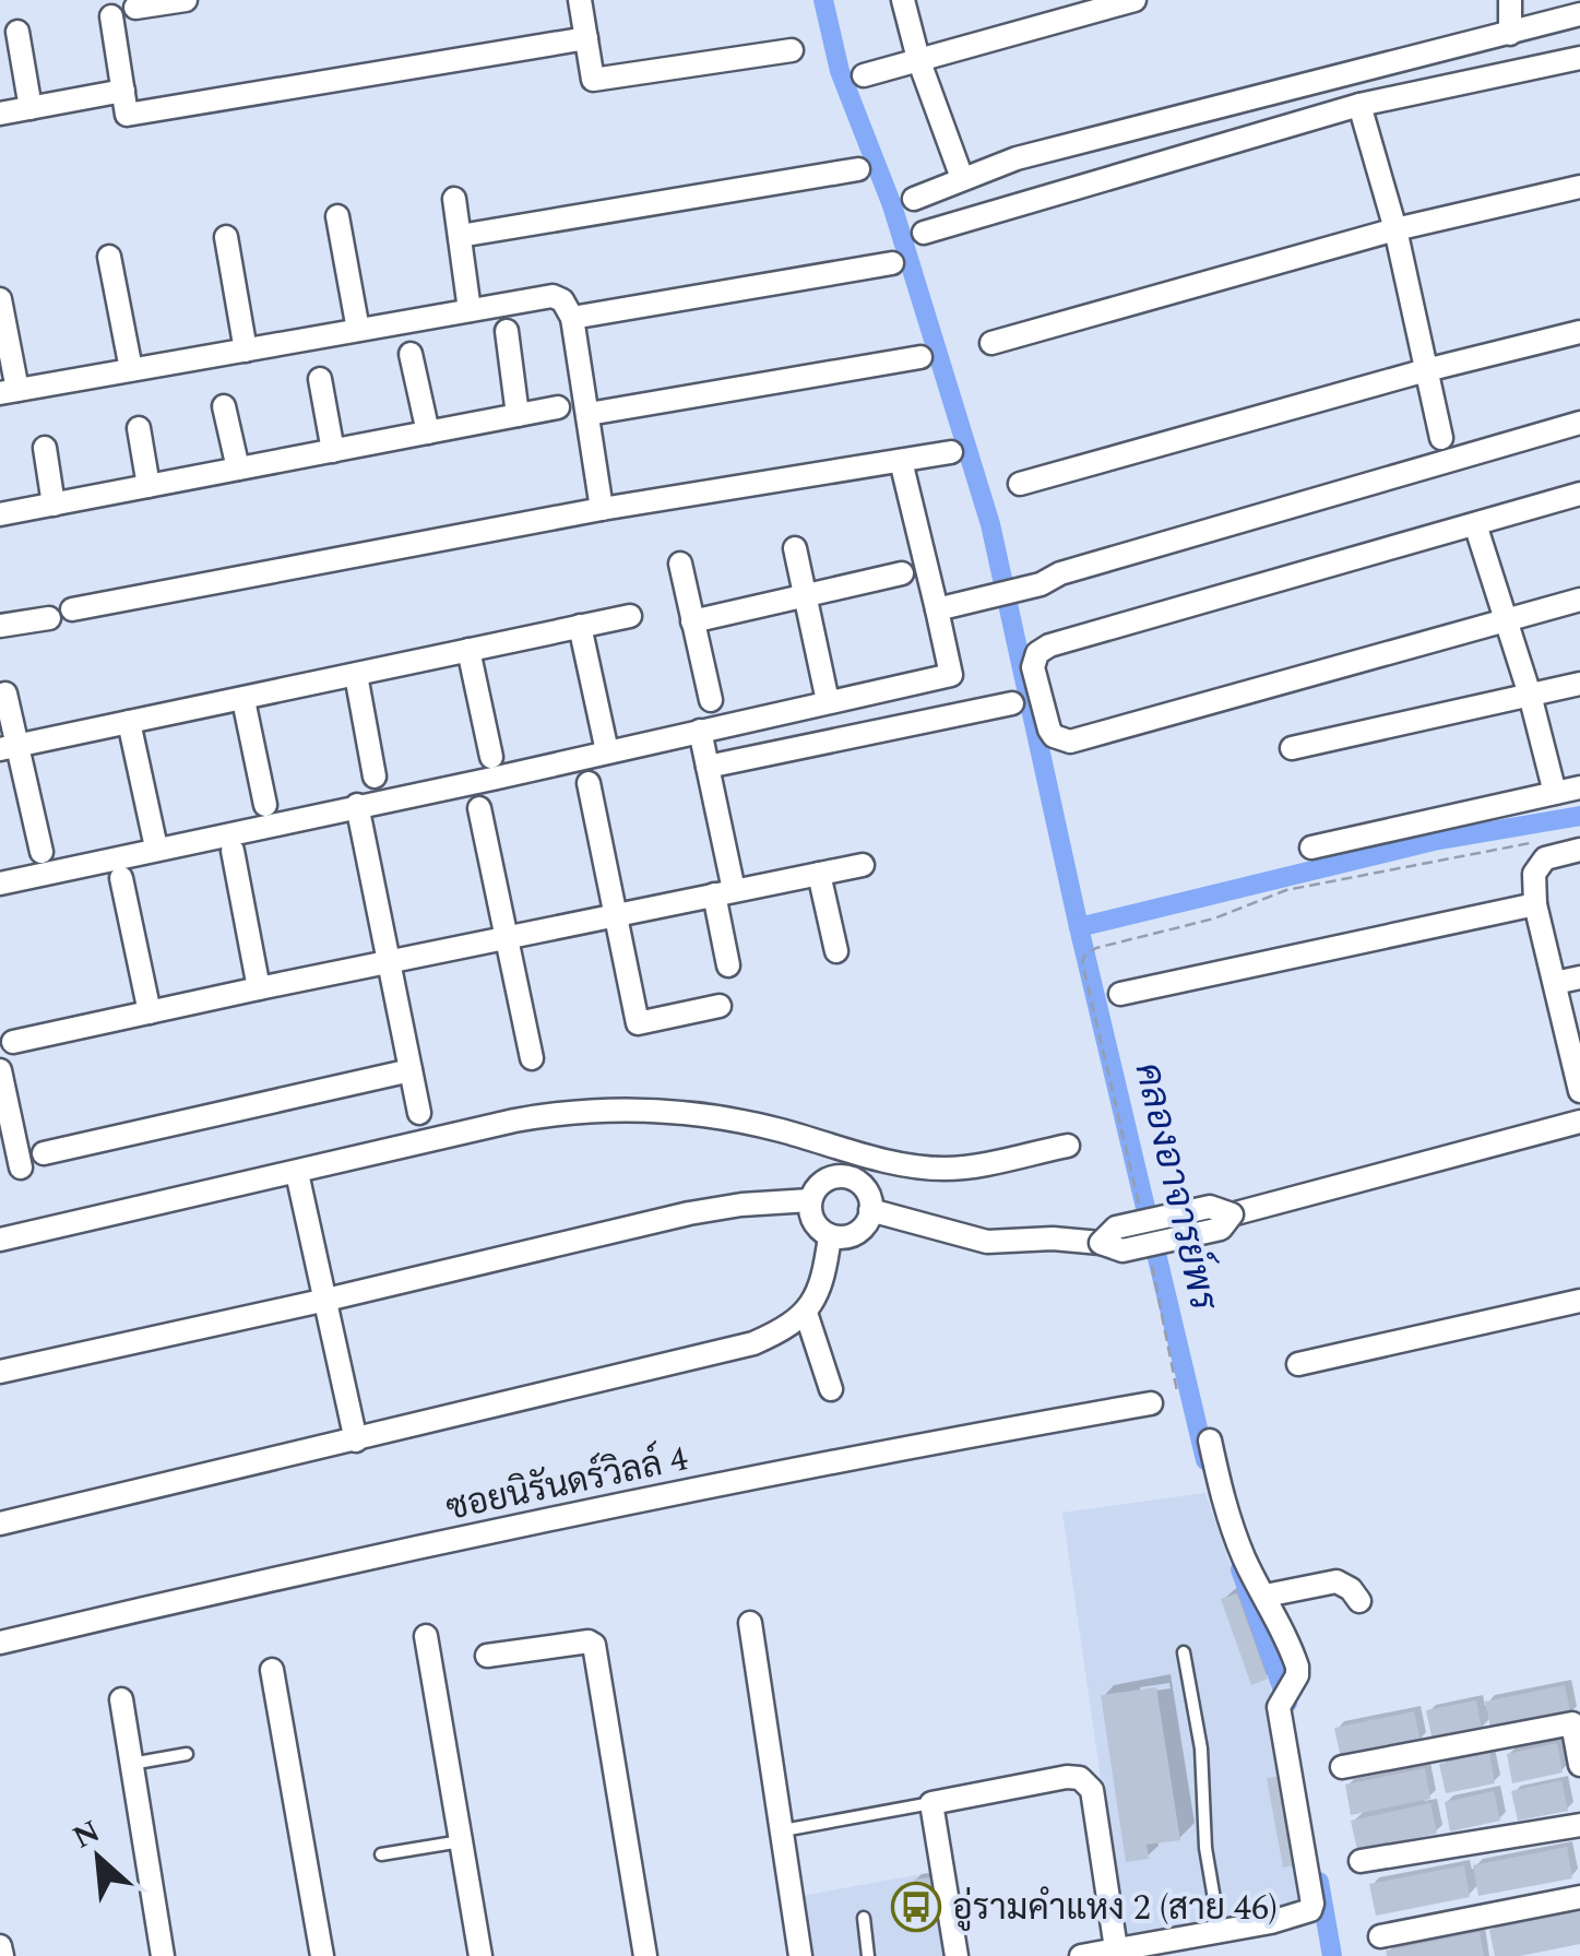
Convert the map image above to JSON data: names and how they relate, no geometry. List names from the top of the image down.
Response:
{
  "streets": {
    "street": ["ซอยนิรันดร์วิลล์ 4"]
  },
  "water": ["คลองอาจารย์พร"],
  "places": {
    "bus stop": ["อู่รามคำแหง 2 (สาย 46)"]
  },
  "north": "top left"
}
